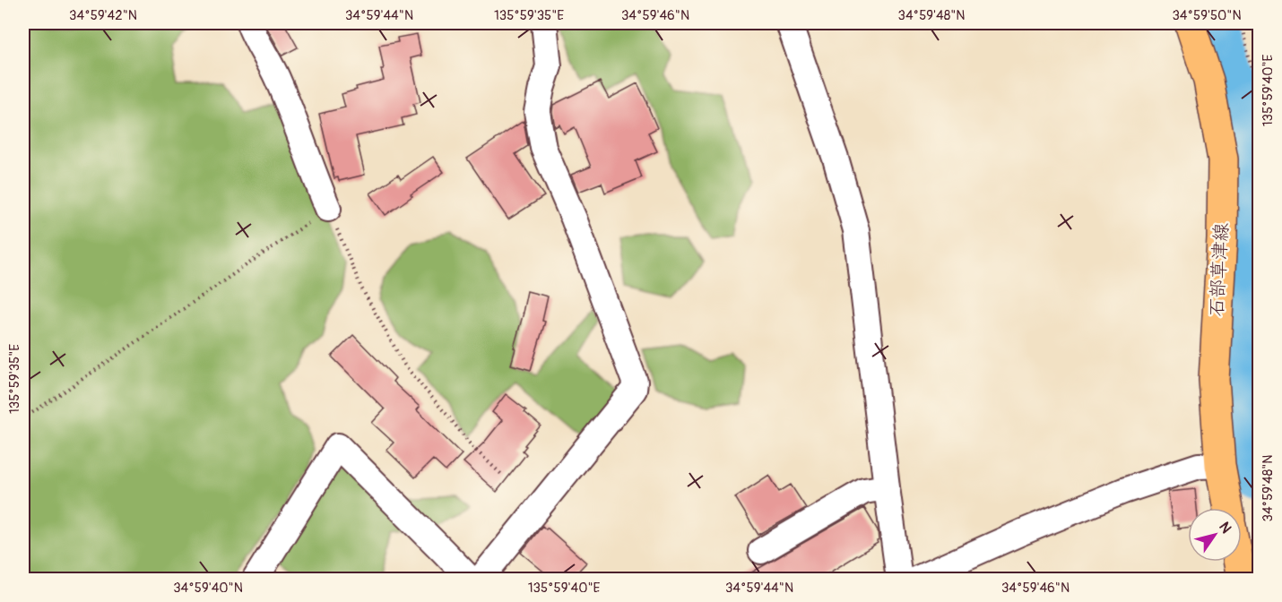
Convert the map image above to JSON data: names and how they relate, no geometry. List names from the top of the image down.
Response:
{
  "streets": {
    "main road": ["石部草津線"]
  },
  "north": "top right",
  "coordinates": [
    "34°59'42\"N",
    "34°59'44\"N",
    "135°59'35\"E",
    "34°59'46\"N",
    "34°59'48\"N",
    "34°59'50\"N",
    "135°59'40\"E",
    "34°59'40\"N"
  ]
}
